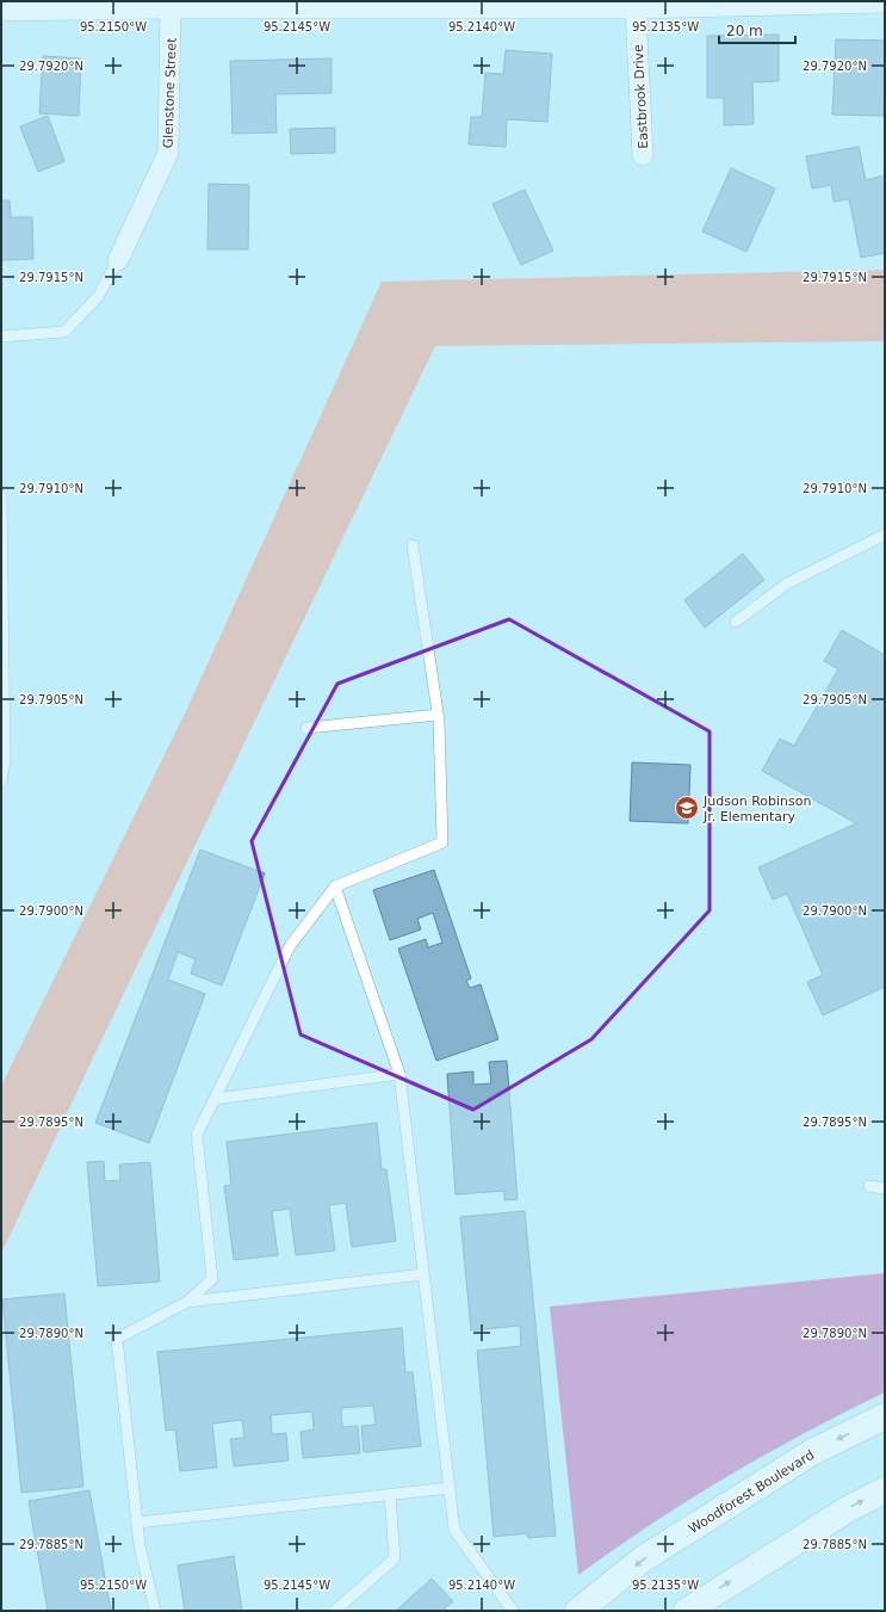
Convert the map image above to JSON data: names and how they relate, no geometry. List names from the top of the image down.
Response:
{
  "streets": {
    "main road": ["Woodforest Boulevard"],
    "street": ["Glenstone Street", "Eastbrook Drive"]
  },
  "places": {
    "school or university": ["Judson Robinson Jr. Elementary"]
  },
  "scale_bar": "20 m",
  "coordinates": [
    "95.2150°W",
    "95.2145°W",
    "95.2140°W",
    "95.2135°W",
    "29.7920°N",
    "29.7915°N",
    "29.7910°N",
    "29.7905°N",
    "29.7900°N",
    "29.7895°N",
    "29.7890°N",
    "29.7885°N"
  ]
}
